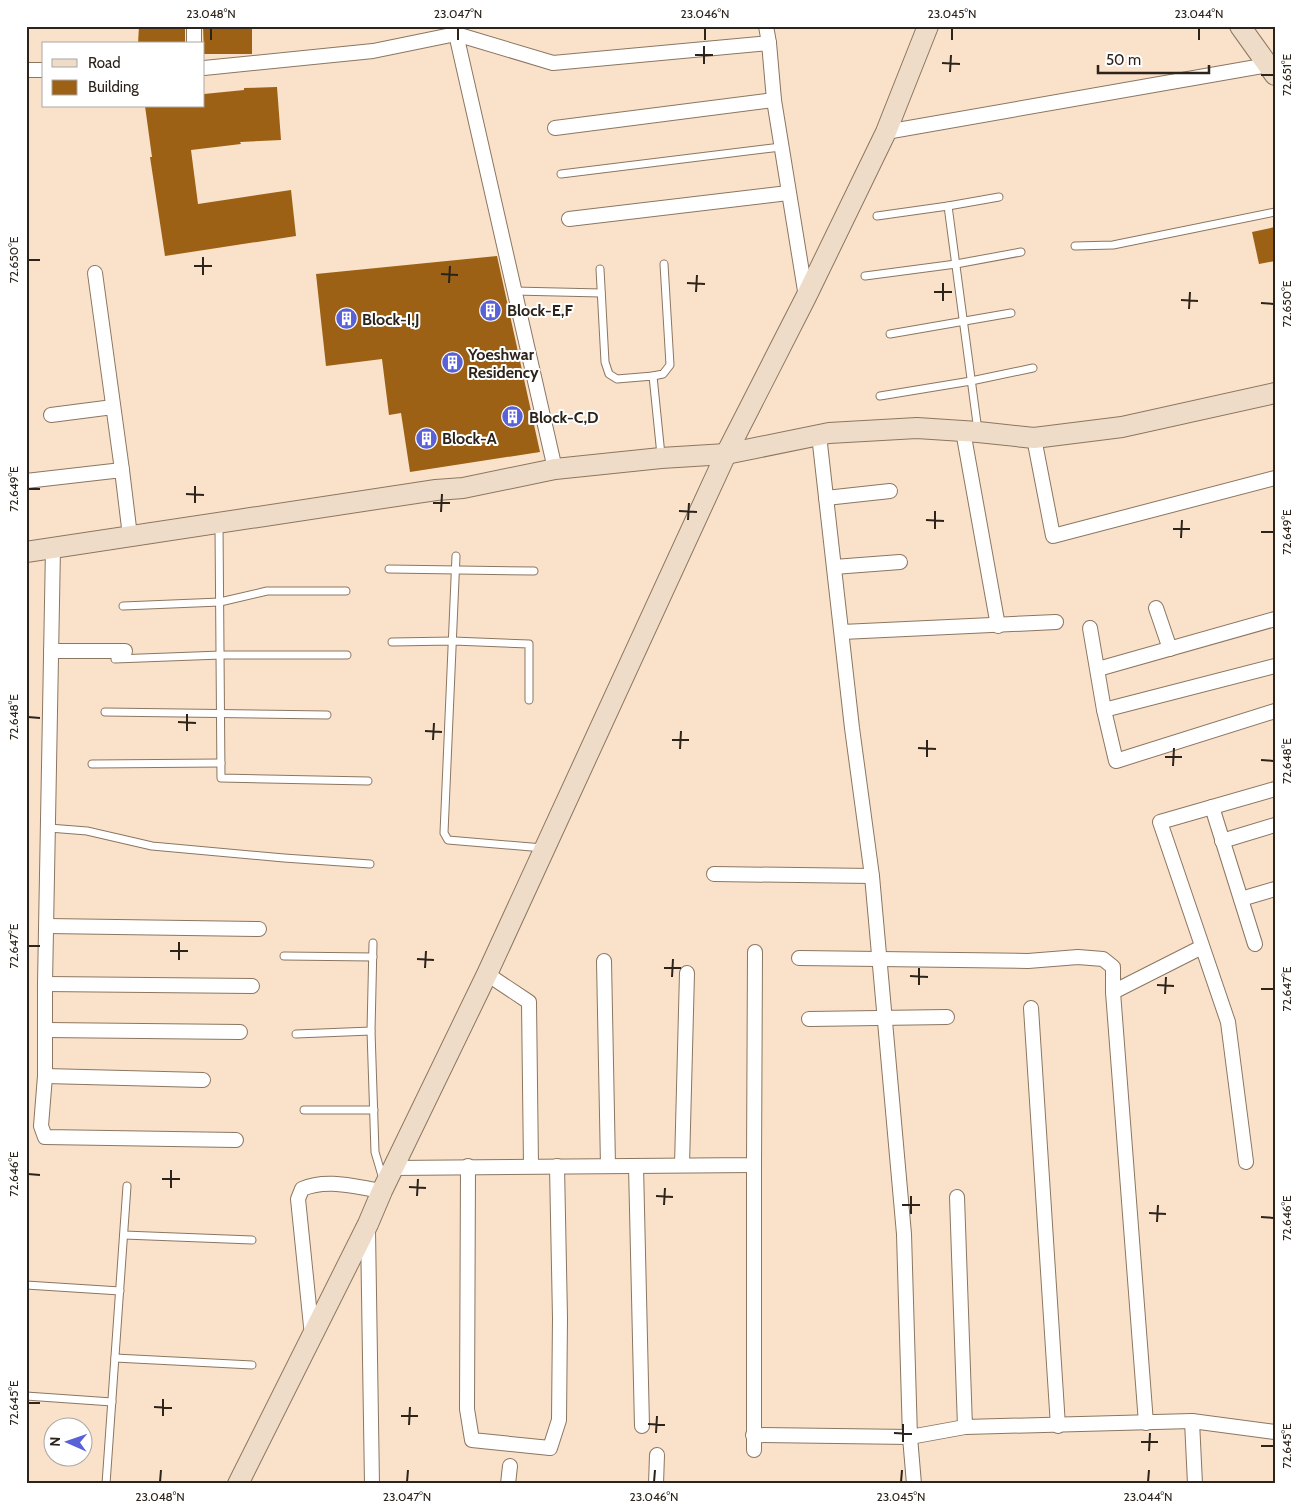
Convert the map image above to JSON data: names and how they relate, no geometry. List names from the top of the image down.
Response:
{
  "places": {
    "building": [
      "Block-E,F",
      "Block-I,J",
      "Yoeshwar Residency",
      "Block-C,D",
      "Block-A"
    ]
  },
  "legend": ["Road", "Building"],
  "scale_bar": "50 m",
  "north": "left",
  "coordinates": [
    "23.048°N",
    "23.047°N",
    "23.046°N",
    "23.045°N",
    "23.044°N",
    "72.651°E",
    "72.650°E",
    "72.649°E",
    "72.648°E",
    "72.647°E",
    "72.646°E",
    "72.645°E"
  ]
}
